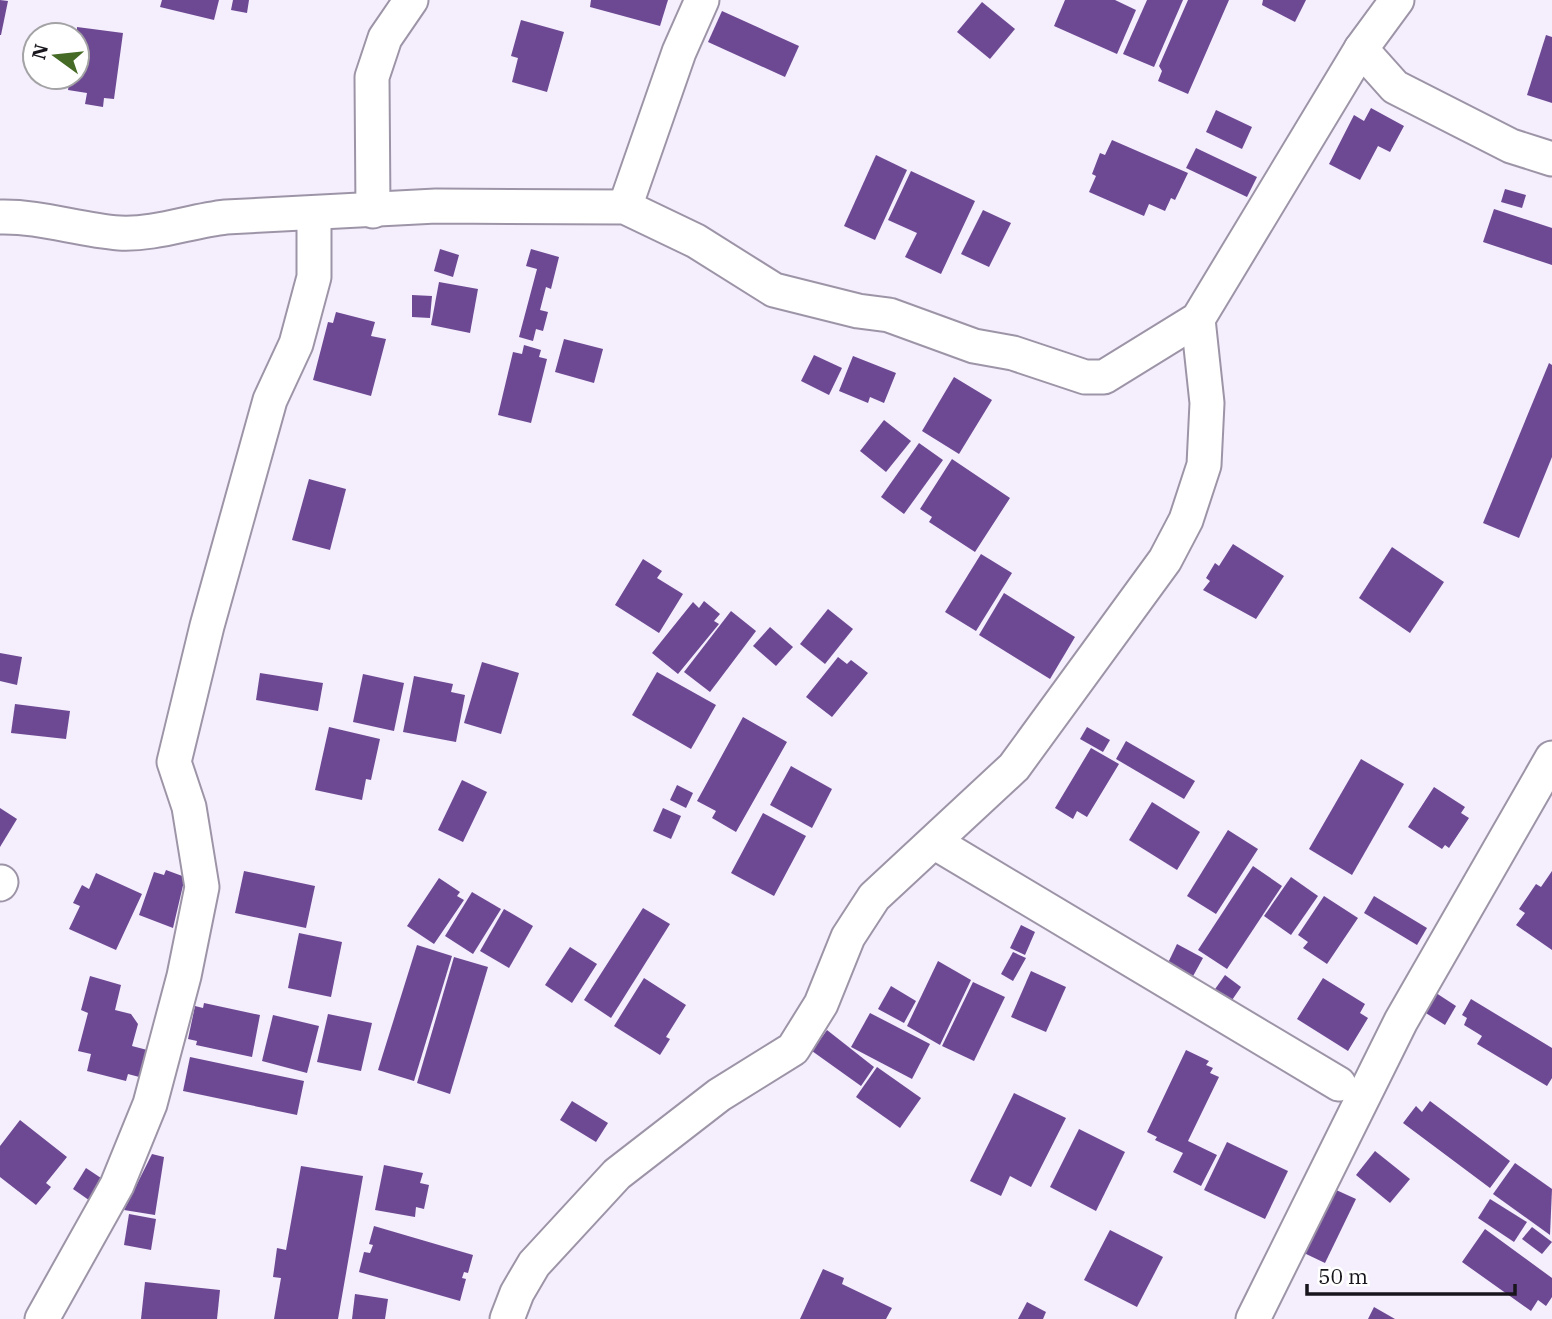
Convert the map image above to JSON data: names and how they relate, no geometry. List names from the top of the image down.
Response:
{
  "scale_bar": "50 m",
  "north": "left"
}
